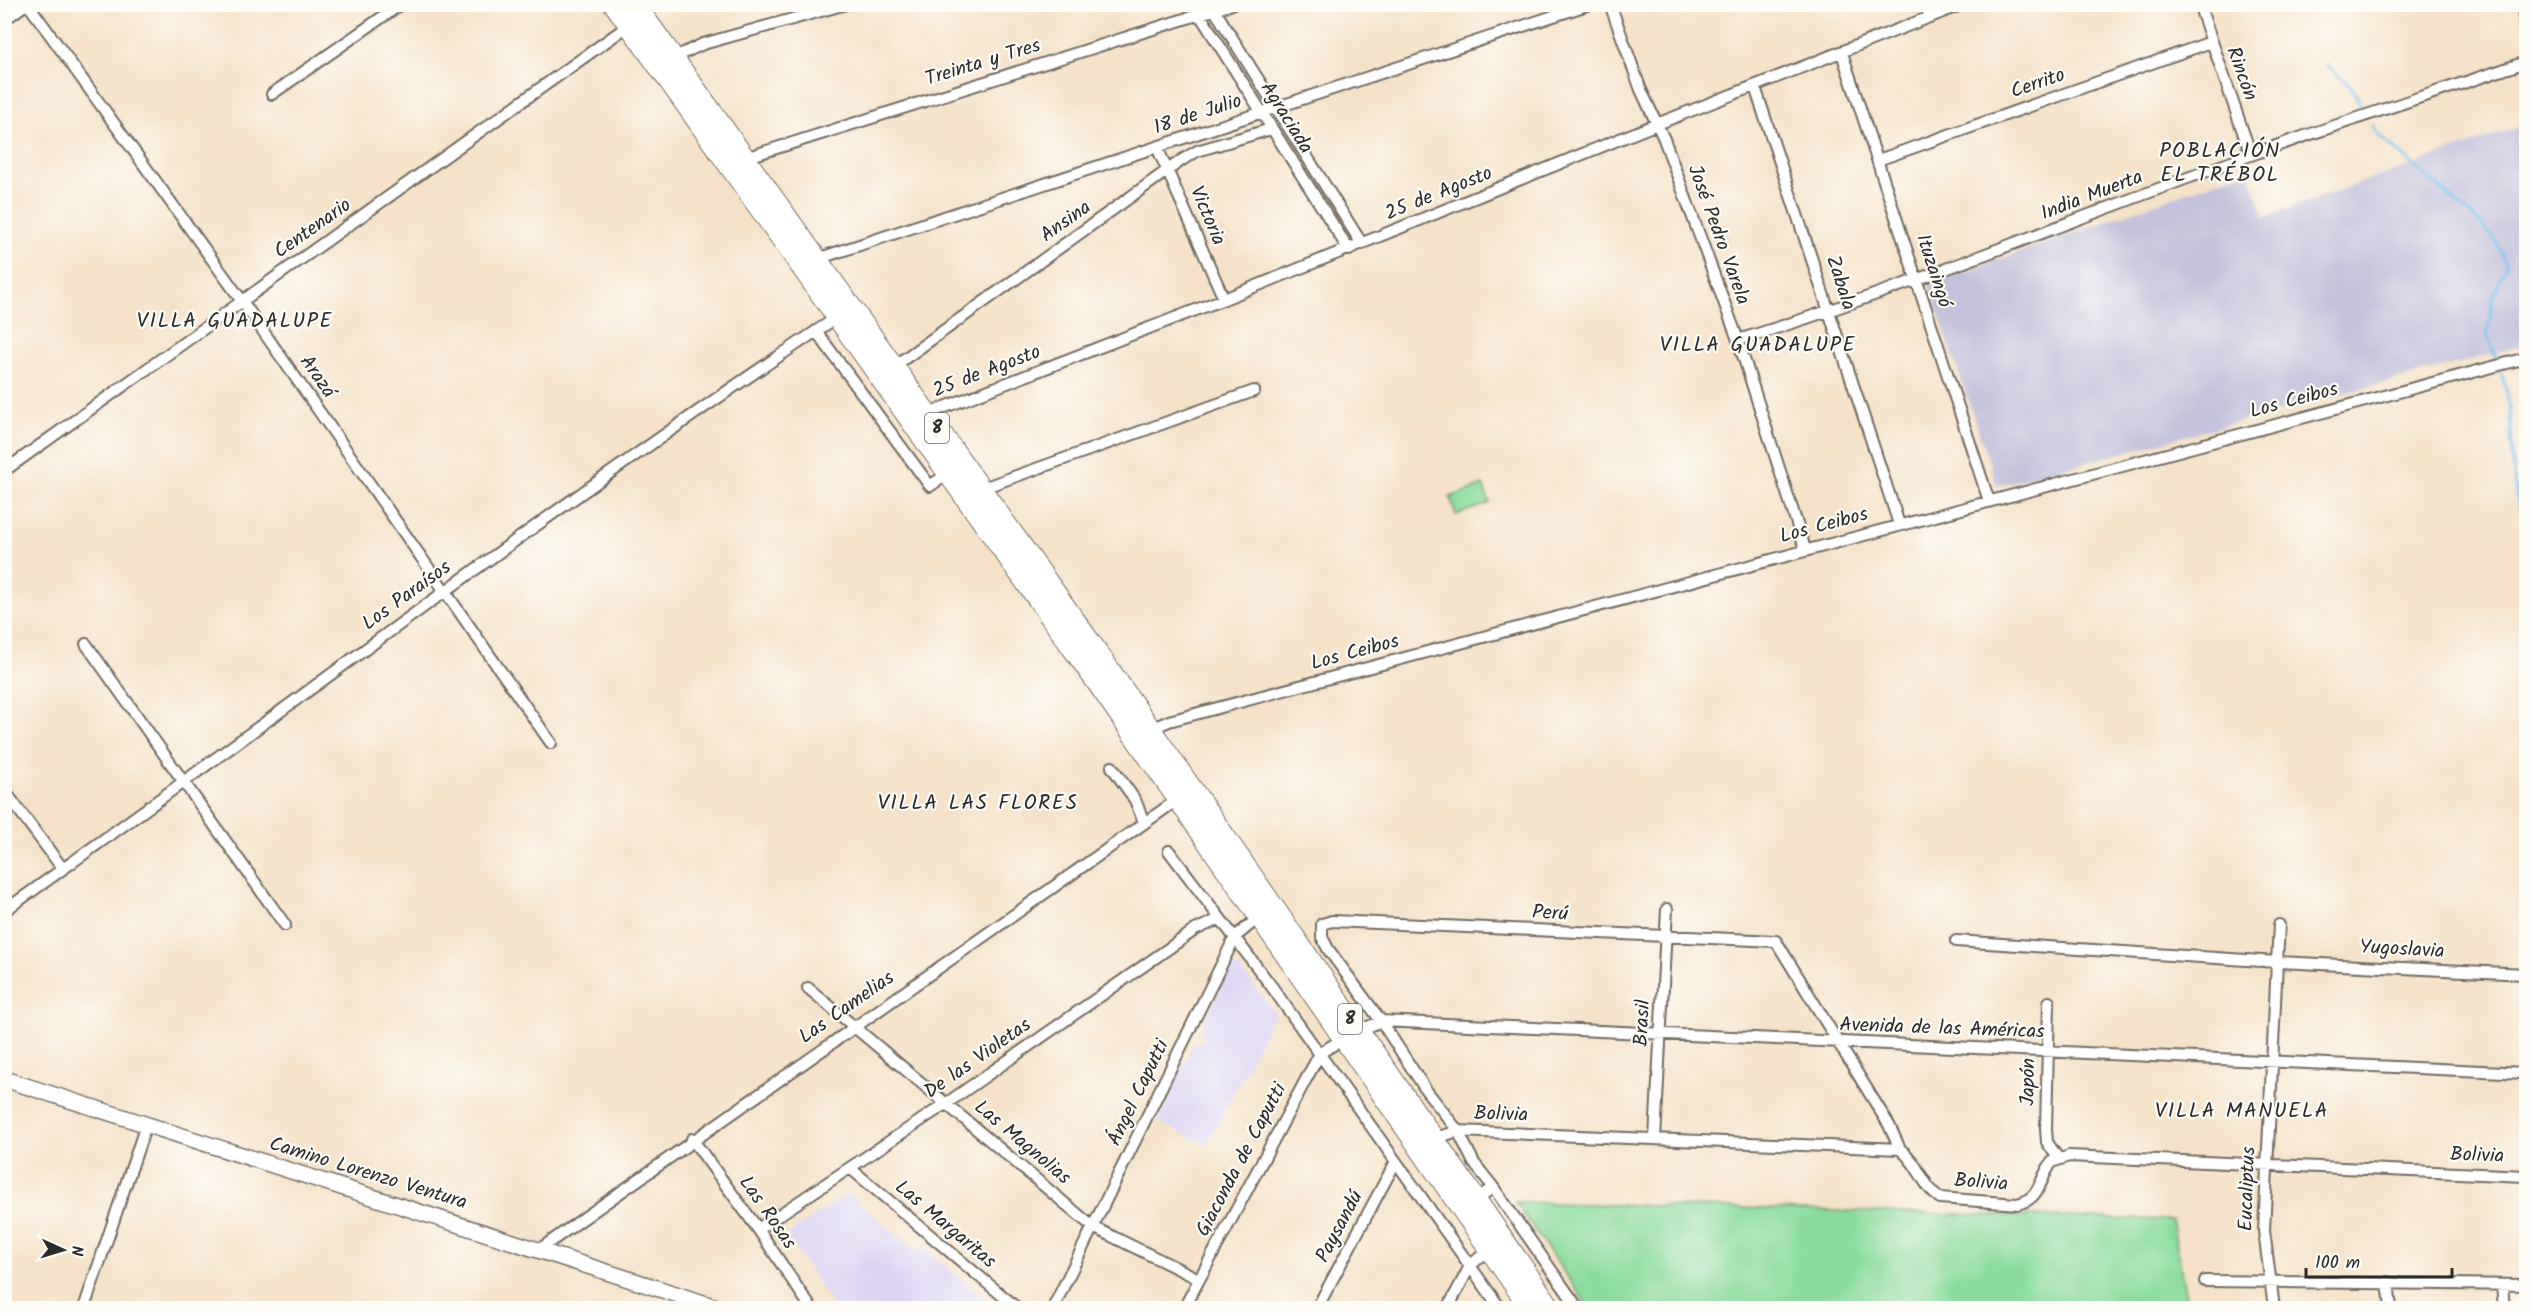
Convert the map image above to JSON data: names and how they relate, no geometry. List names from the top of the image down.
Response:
{
  "streets": {
    "highway": ["8"],
    "street": [
      "Treinta y Tres",
      "Rincón",
      "Cerrito",
      "18 de Julio",
      "Agraciada",
      "25 de Agosto",
      "India Muerta",
      "Victoria",
      "Ansina",
      "Centenario",
      "José Pedro Varela",
      "Ituzaingó",
      "Zabala",
      "Arazá",
      "Los Ceibos",
      "Los Paraísos",
      "Perú",
      "Yugoslavia",
      "Las Camelias",
      "Brasil",
      "Avenida de las Américas",
      "De las Violetas",
      "Japón",
      "Ángel Caputti",
      "Bolivia",
      "Las Magnolias",
      "Giaconda de Caputti",
      "Camino Lorenzo Ventura",
      "Eucaliptus",
      "Las Rosas",
      "Las Margaritas",
      "Paysandú"
    ]
  },
  "crossings": [
    ["Treinta y Tres", "Agraciada"],
    ["Treinta y Tres", "8"],
    ["Rincón", "Cerrito"],
    ["Rincón", "India Muerta"],
    ["Cerrito", "Ituzaingó"],
    ["18 de Julio", "Agraciada"],
    ["18 de Julio", "Victoria"],
    ["18 de Julio", "8"],
    ["Agraciada", "25 de Agosto"],
    ["Agraciada", "Ansina"],
    ["25 de Agosto", "Victoria"],
    ["25 de Agosto", "José Pedro Varela"],
    ["25 de Agosto", "Ituzaingó"],
    ["25 de Agosto", "Zabala"],
    ["25 de Agosto", "8"],
    ["India Muerta", "José Pedro Varela"],
    ["India Muerta", "Ituzaingó"],
    ["India Muerta", "Zabala"],
    ["Victoria", "Ansina"],
    ["Ansina", "8"],
    ["Centenario", "Arazá"],
    ["Centenario", "8"],
    ["José Pedro Varela", "Los Ceibos"],
    ["Ituzaingó", "Los Ceibos"],
    ["Zabala", "Los Ceibos"],
    ["Arazá", "Los Paraísos"],
    ["Los Ceibos", "8"],
    ["8", "Los Paraísos"],
    ["8", "Las Camelias"],
    ["8", "Avenida de las Américas"],
    ["8", "Ángel Caputti"],
    ["8", "Bolivia"],
    ["Perú", "Brasil"],
    ["Perú", "Avenida de las Américas"],
    ["Yugoslavia", "Eucaliptus"],
    ["Las Camelias", "Las Magnolias"],
    ["Las Camelias", "Camino Lorenzo Ventura"],
    ["Las Camelias", "Las Rosas"],
    ["Brasil", "Avenida de las Américas"],
    ["Brasil", "Bolivia"],
    ["Avenida de las Américas", "Japón"],
    ["Avenida de las Américas", "Eucaliptus"],
    ["De las Violetas", "Las Magnolias"],
    ["De las Violetas", "Las Rosas"],
    ["De las Violetas", "Las Margaritas"],
    ["Japón", "Bolivia"],
    ["Ángel Caputti", "Las Magnolias"],
    ["Bolivia", "Eucaliptus"],
    ["Las Magnolias", "Giaconda de Caputti"]
  ],
  "districts": [
    "POBLACIÓN EL TRÉBOL",
    "VILLA GUADALUPE",
    "VILLA GUADALUPE",
    "VILLA LAS FLORES",
    "VILLA MANUELA"
  ],
  "scale_bar": "100 m",
  "north": "right"
}
